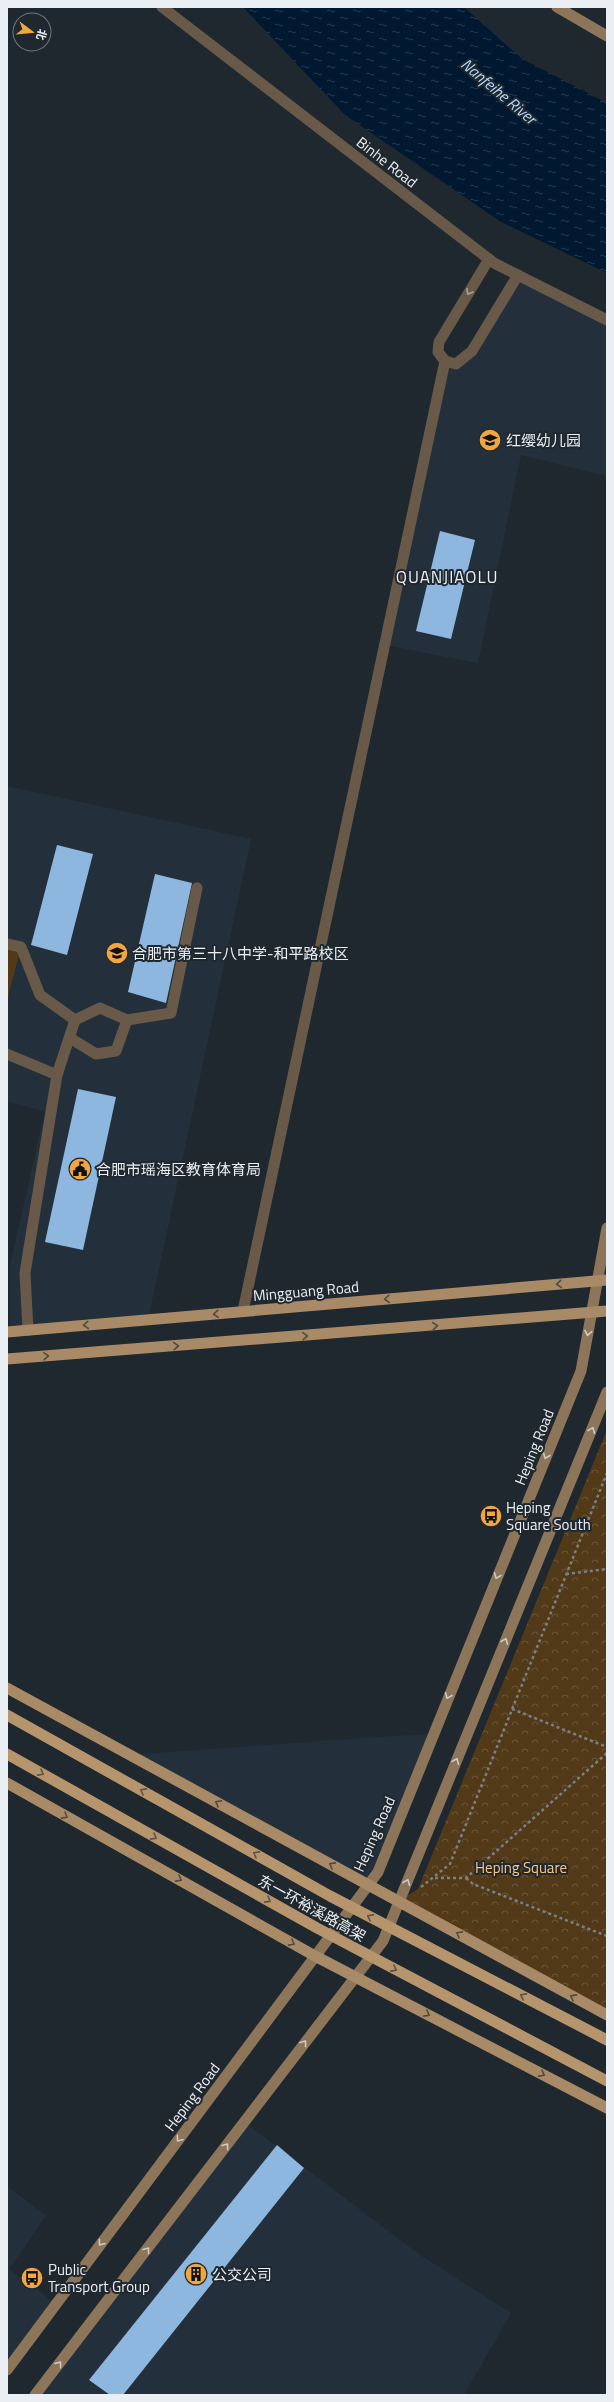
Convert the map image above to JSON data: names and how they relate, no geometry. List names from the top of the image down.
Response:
{
  "streets": {
    "highway": ["东一环裕溪路高架"],
    "main road": ["Mingguang Road", "Heping Road"],
    "street": ["Binhe Road"]
  },
  "crossings": [
    ["Mingguang Road", "Heping Road"]
  ],
  "districts": ["QUANJIAOLU"],
  "water": ["Nanfeihe River"],
  "parks": ["Heping Square"],
  "places": {
    "school or university": ["红缨幼儿园", "合肥市第三十八中学-和平路校区"],
    "public building": ["合肥市瑶海区教育体育局"],
    "bus stop": ["Heping Square South", "Public Transport Group"],
    "building": ["公交公司"]
  },
  "north": "right"
}
